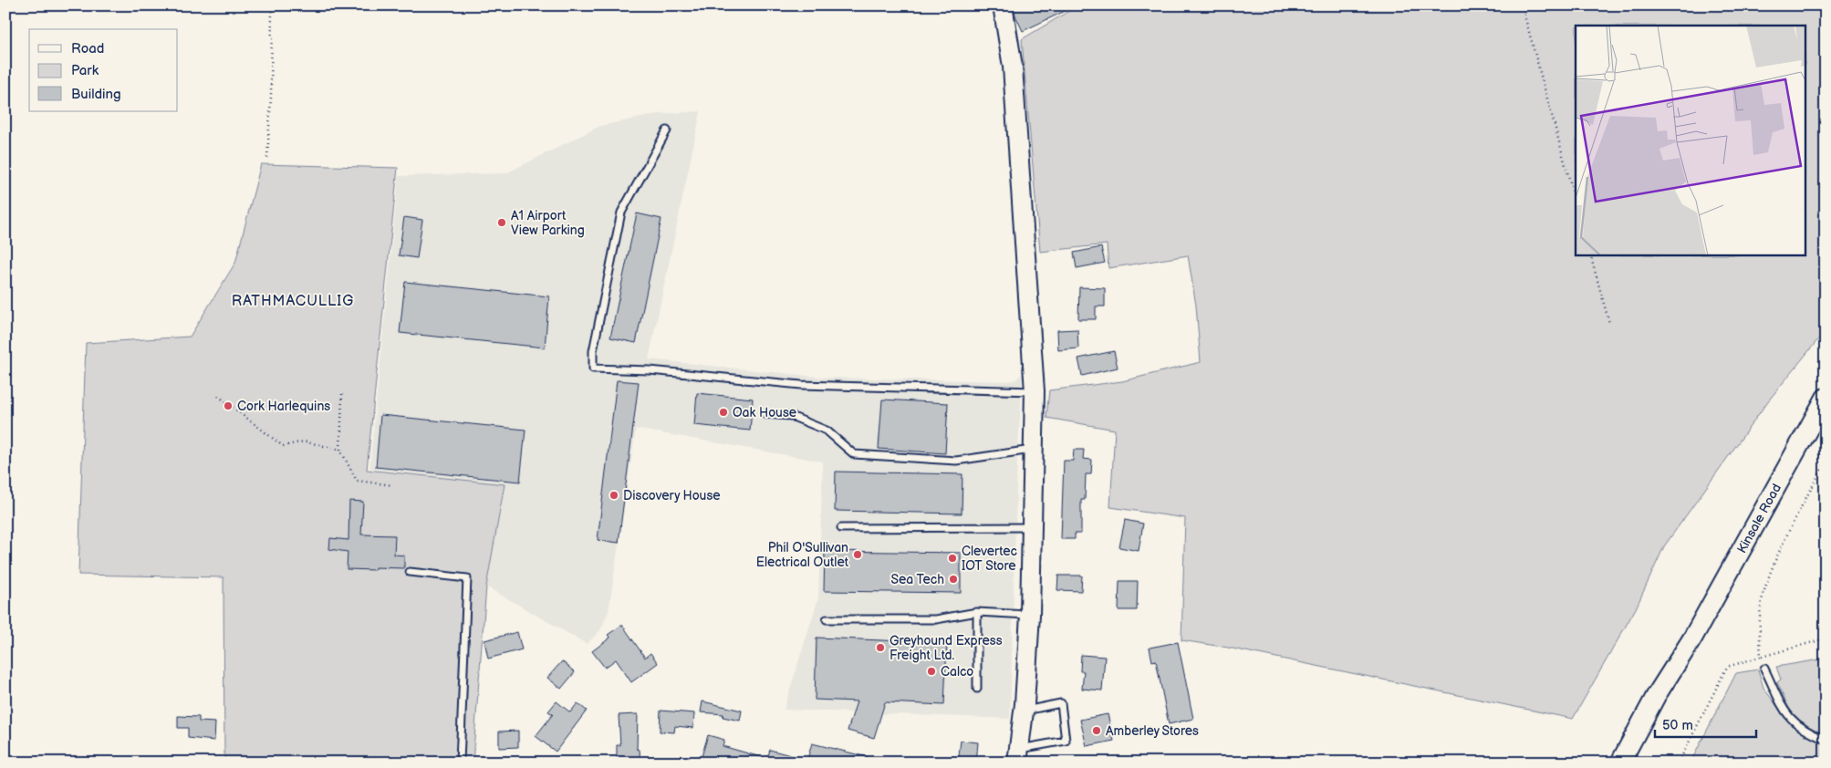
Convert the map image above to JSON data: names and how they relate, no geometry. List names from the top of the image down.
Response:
{
  "streets": {
    "street": ["Kinsale Road"]
  },
  "districts": ["RATHMACULLIG"],
  "places": [
    "A1 Airport View Parking",
    "Cork Harlequins",
    "Oak House",
    "Discovery House",
    "Phil O'Sullivan Electrical Outlet",
    "Clevertec IOT Store",
    "Sea Tech",
    "Greyhound Express Freight Ltd.",
    "Calco",
    "Amberley Stores"
  ],
  "legend": ["Road", "Park", "Building"],
  "scale_bar": "50 m"
}
